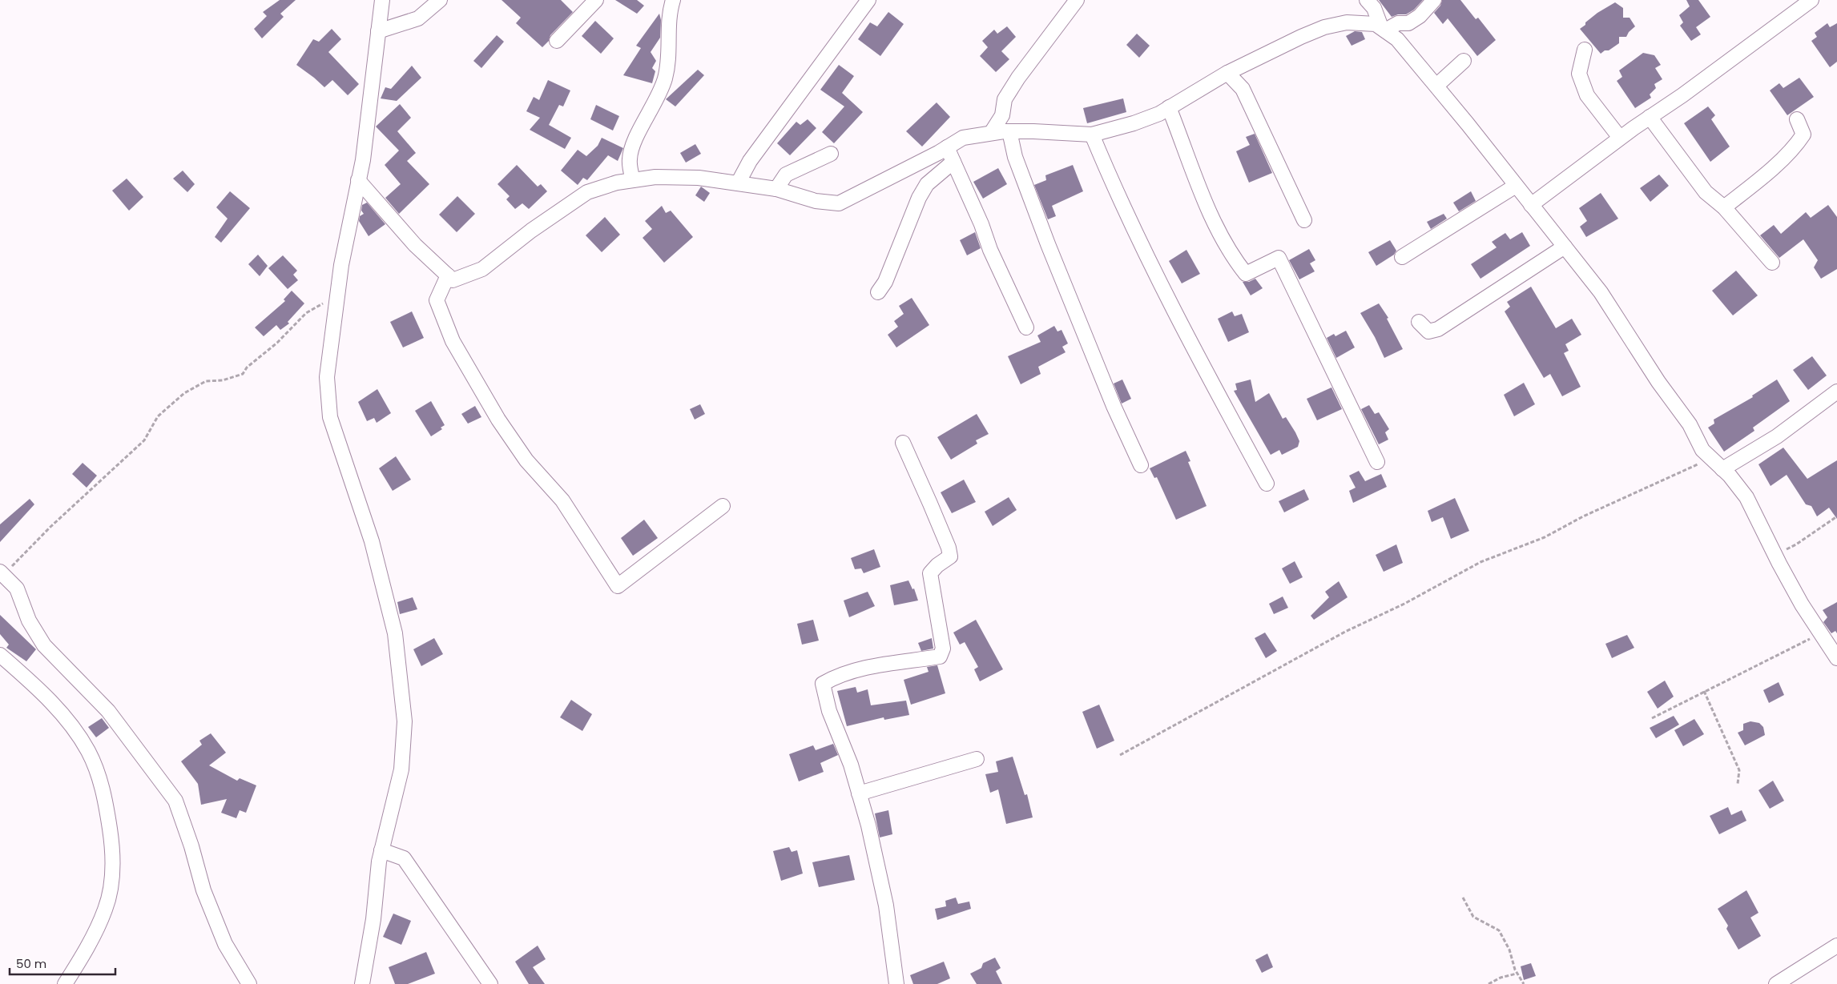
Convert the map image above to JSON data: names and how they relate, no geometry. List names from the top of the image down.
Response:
{
  "scale_bar": "50 m"
}
